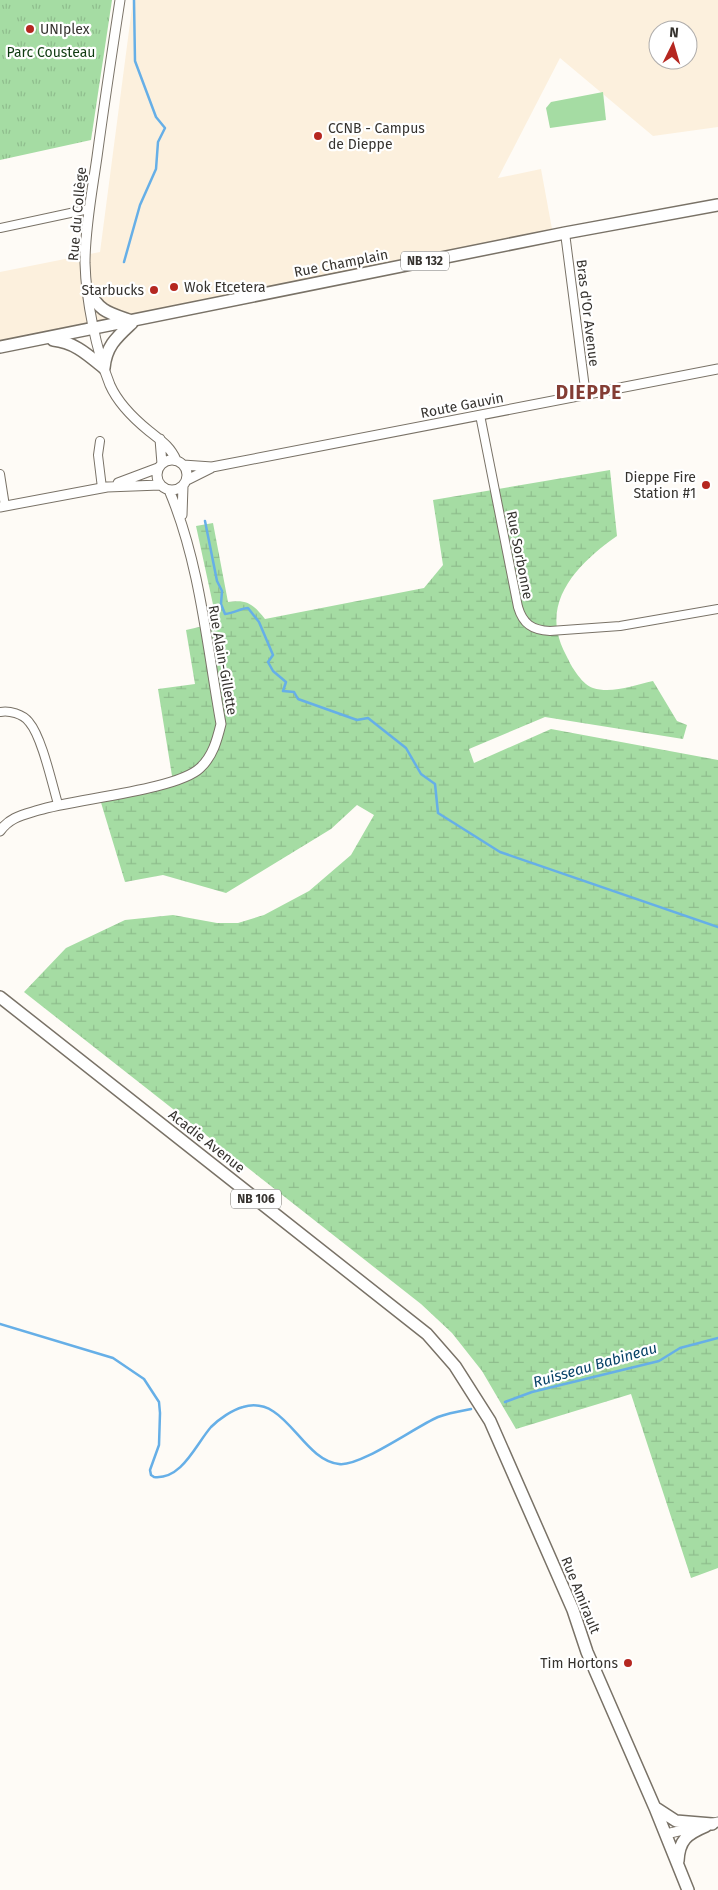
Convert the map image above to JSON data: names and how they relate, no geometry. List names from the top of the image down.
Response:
{
  "streets": {
    "main road": [
      "NB 132",
      "Rue Champlain",
      "Acadie Avenue",
      "NB 106",
      "Rue Amirault"
    ],
    "street": [
      "Rue du Collège",
      "Bras d'Or Avenue",
      "Route Gauvin",
      "Rue Sorbonne",
      "Rue Alain-Gillette"
    ]
  },
  "crossings": [
    ["Rue du Collège", "Rue Champlain"],
    ["Rue du Collège", "Route Gauvin"],
    ["Rue du Collège", "Rue Alain-Gillette"],
    ["Rue Champlain", "Bras d'Or Avenue"],
    ["Bras d'Or Avenue", "Route Gauvin"],
    ["Route Gauvin", "Rue Sorbonne"],
    ["Route Gauvin", "Rue Alain-Gillette"],
    ["Acadie Avenue", "Rue Amirault"]
  ],
  "districts": ["DIEPPE"],
  "water": ["Ruisseau Babineau"],
  "parks": ["Parc Cousteau"],
  "places": [
    "UNIplex",
    "CCNB - Campus de Dieppe",
    "Wok Etcetera",
    "Starbucks",
    "Dieppe Fire Station #1",
    "Tim Hortons"
  ],
  "north": "top"
}
